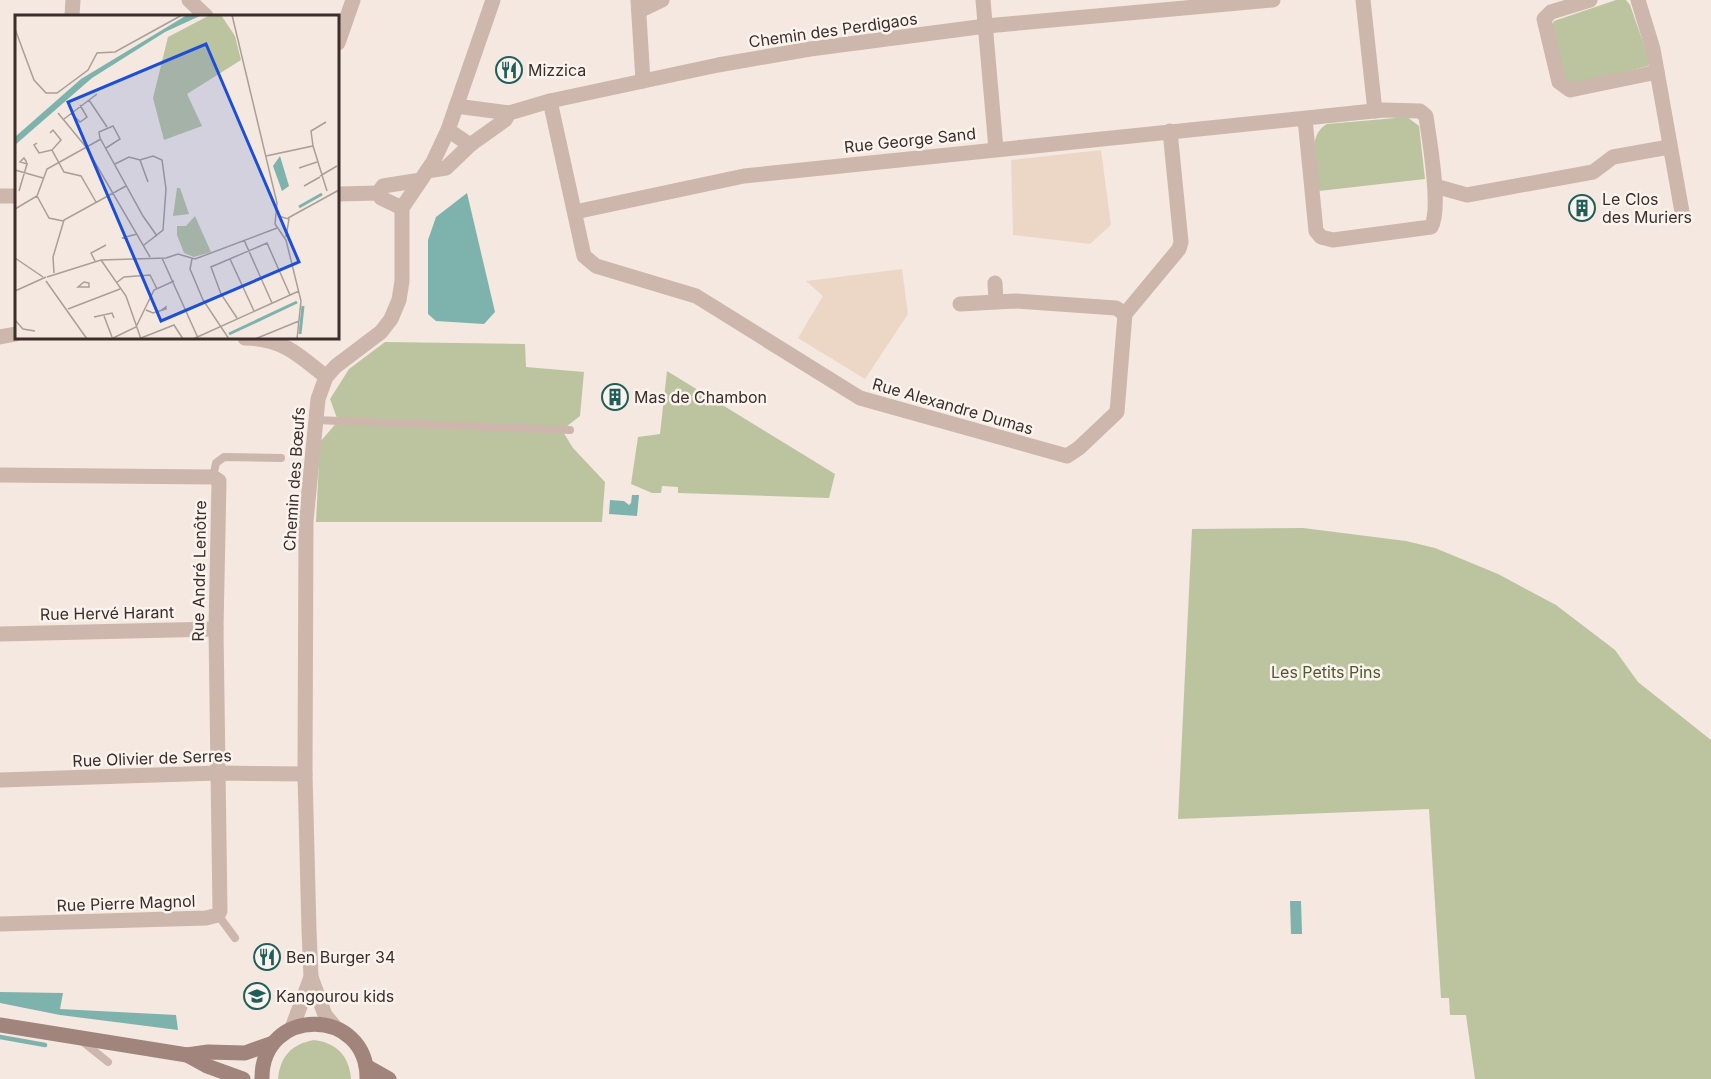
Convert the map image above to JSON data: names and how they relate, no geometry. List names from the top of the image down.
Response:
{
  "streets": {
    "street": [
      "Chemin des Perdigaos",
      "Rue George Sand",
      "Rue Alexandre Dumas",
      "Chemin des Bœufs",
      "Rue André Lenôtre",
      "Rue Hervé Harant",
      "Rue Olivier de Serres",
      "Rue Pierre Magnol"
    ]
  },
  "crossings": [
    ["Chemin des Perdigaos", "Rue Alexandre Dumas"],
    ["Rue George Sand", "Rue Alexandre Dumas"],
    ["Chemin des Bœufs", "Rue Olivier de Serres"],
    ["Rue André Lenôtre", "Rue Hervé Harant"],
    ["Rue André Lenôtre", "Rue Olivier de Serres"],
    ["Rue André Lenôtre", "Rue Pierre Magnol"],
    ["Rue Olivier de Serres", "Rue Pierre Magnol"]
  ],
  "parks": ["Les Petits Pins"],
  "places": {
    "restaurant": ["Mizzica", "Ben Burger 34"],
    "building": ["Le Clos des Muriers", "Mas de Chambon"],
    "school or university": ["Kangourou kids"]
  }
}
